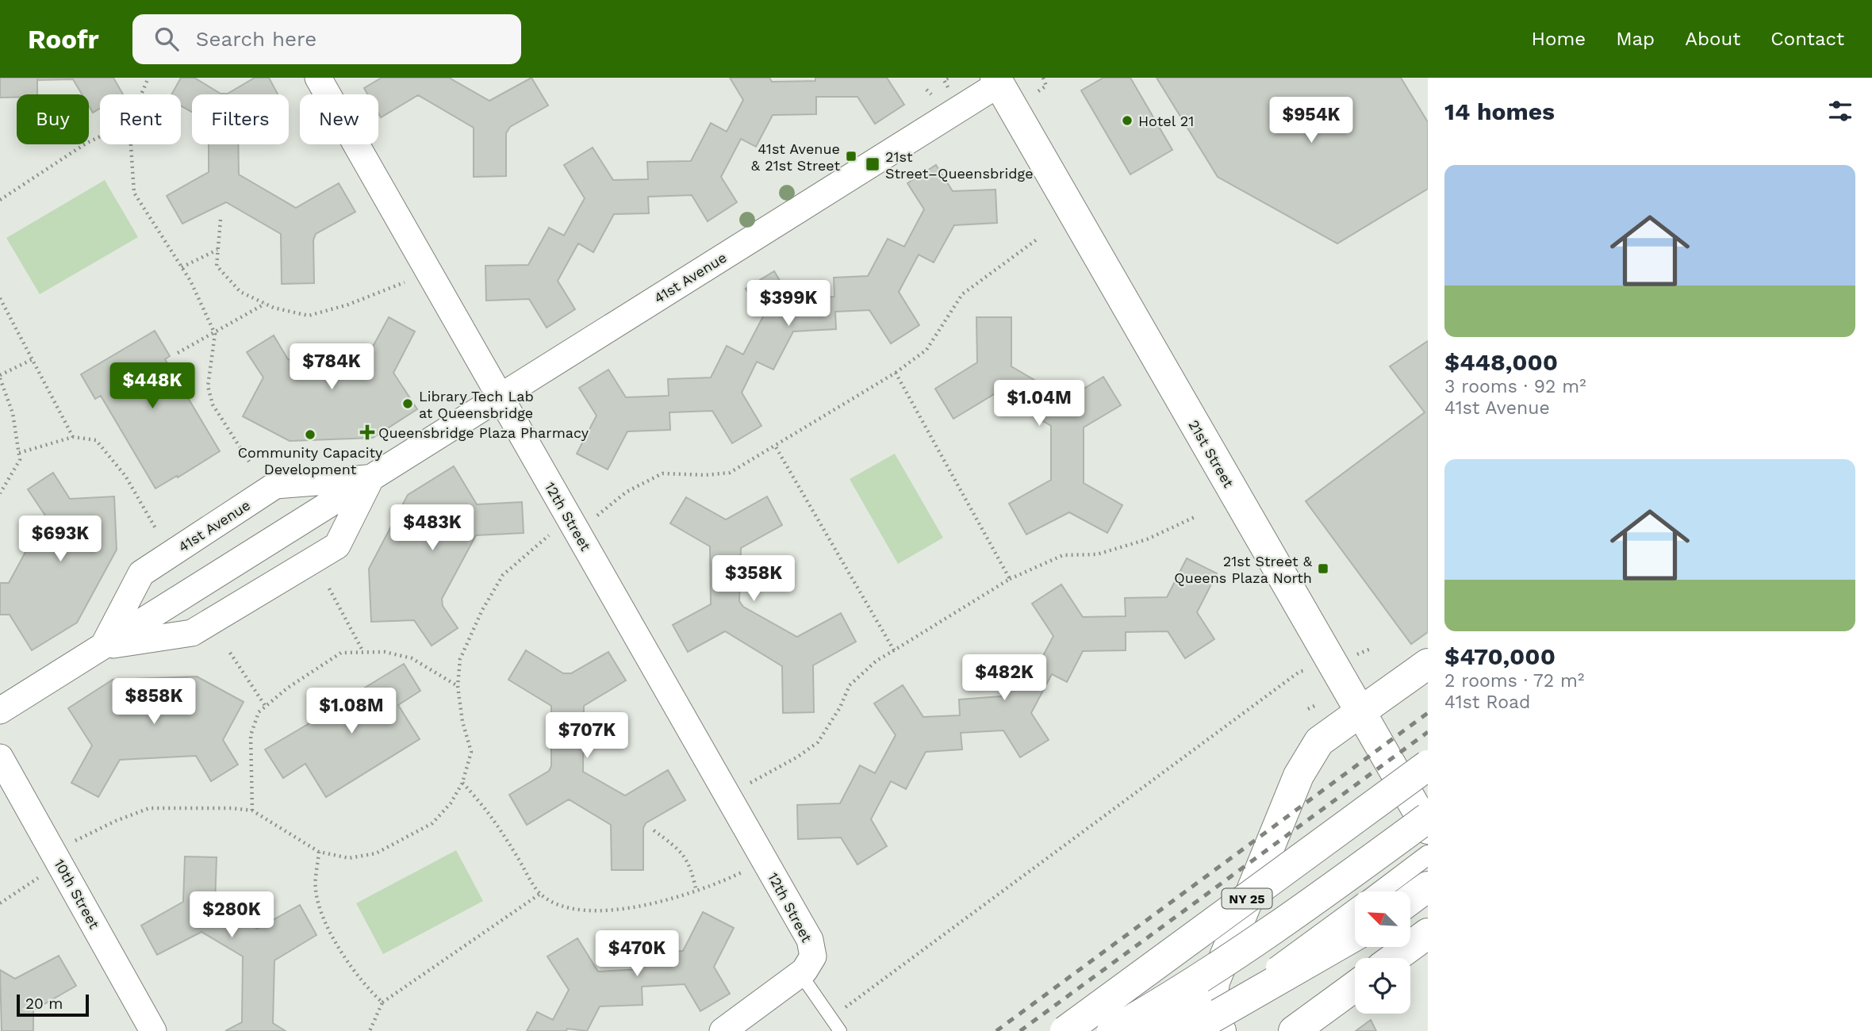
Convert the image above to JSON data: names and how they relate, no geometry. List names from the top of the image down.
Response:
{
  "streets": {
    "main road": ["21st Street", "NY 25"],
    "street": ["41st Avenue", "12th Street", "10th Street"]
  },
  "crossings": [
    ["41st Avenue", "21st Street"],
    ["41st Avenue", "12th Street"]
  ],
  "places": {
    "other": ["Hotel 21", "Library Tech Lab at Queensbridge", "Community Capacity Development"],
    "transit": ["41st Avenue & 21st Street", "21st Street–Queensbridge", "21st Street & Queens Plaza North"],
    "health": ["Queensbridge Plaza Pharmacy"]
  },
  "scale_bar": "20 m",
  "north": "top left",
  "page": {
    "header": "Roofr",
    "search": "Search here",
    "nav": [
      "Home",
      "Map",
      "About",
      "Contact"
    ],
    "heading": "14 homes",
    "chip": [
      "Buy",
      "Rent",
      "Filters",
      "New"
    ],
    "price": [
      "$954K",
      "$399K",
      "$784K",
      "$448K",
      "$1.04M",
      "$483K",
      "$693K",
      "$358K",
      "$482K",
      "$858K",
      "$1.08M",
      "$707K",
      "$280K",
      "$470K"
    ],
    "list": [
      {
        "name": "$448,000",
        "note": "3 rooms · 92 m² · 41st Avenue"
      },
      {
        "name": "$470,000",
        "note": "2 rooms · 72 m² · 41st Road"
      }
    ],
    "scale": "20 m"
  }
}
